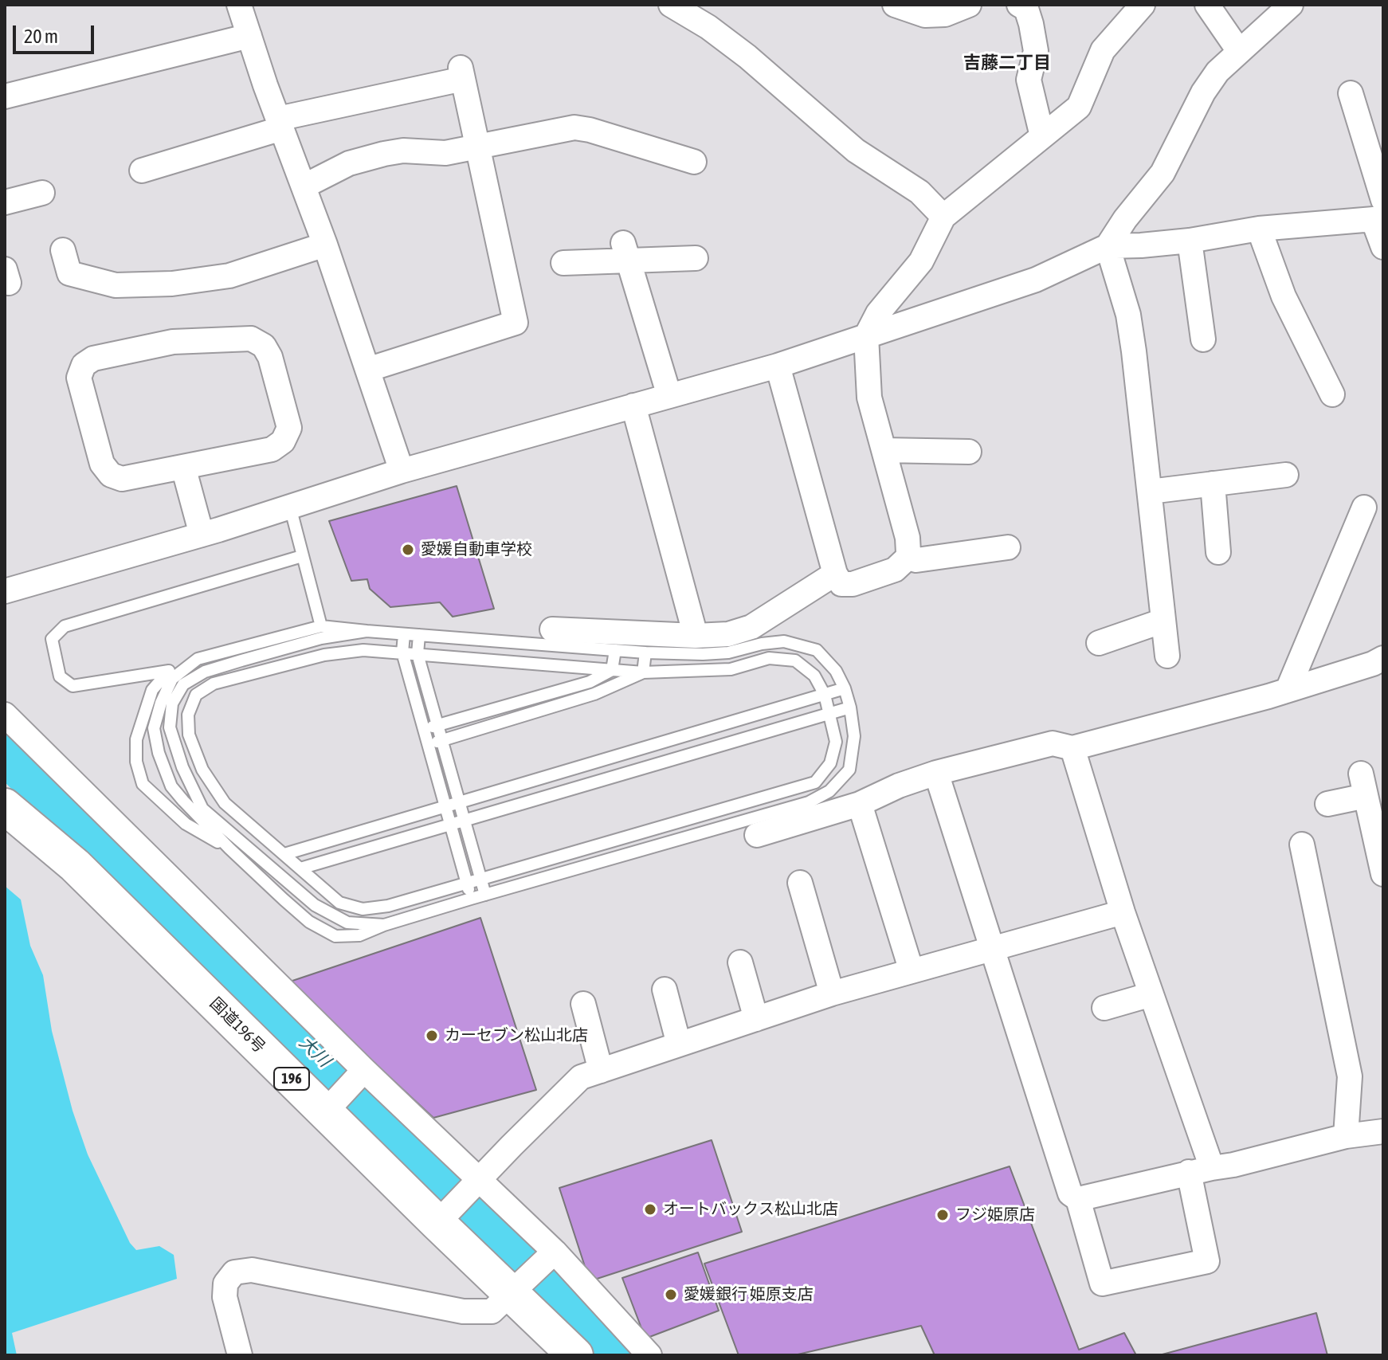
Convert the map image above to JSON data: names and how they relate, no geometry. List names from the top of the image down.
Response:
{
  "streets": {
    "highway": ["国道196号", "196"]
  },
  "districts": ["吉藤二丁目"],
  "water": ["大川"],
  "places": [
    "愛媛自動車学校",
    "カーセブン松山北店",
    "オートバックス松山北店",
    "フジ姫原店",
    "愛媛銀行 姫原支店"
  ],
  "scale_bar": "20 m"
}
